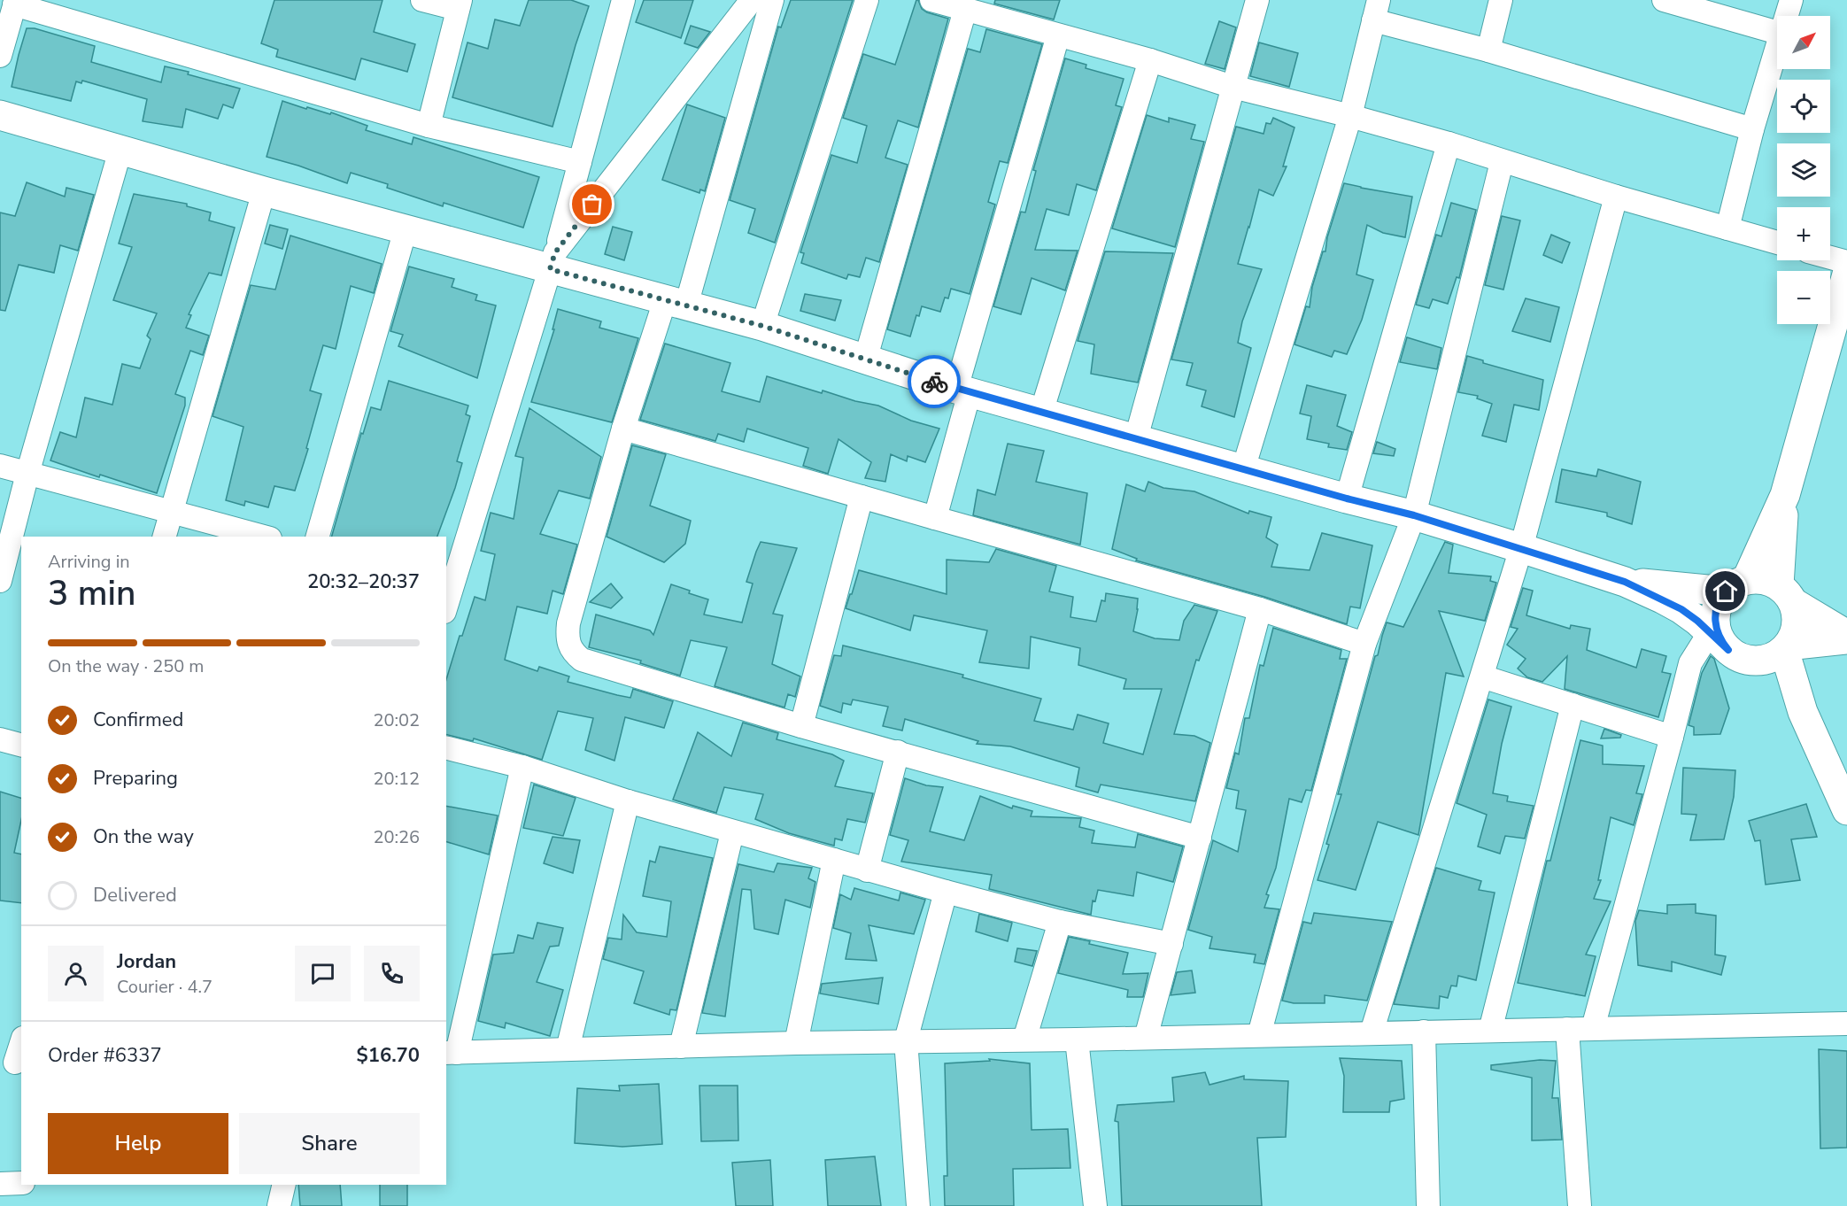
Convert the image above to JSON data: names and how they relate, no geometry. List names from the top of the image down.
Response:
{
  "north": "top right",
  "page": {
    "map_buttons": ["+", "−"],
    "heading": ["3 min", "Arriving in", "20:32–20:37"],
    "panel": [
      "Jordan",
      "Courier · 4.7",
      "Order #6337",
      "$16.70"
    ],
    "bar": "On the way · 250 m",
    "list": [
      ["Confirmed", "20:02"],
      ["Preparing", "20:12"],
      ["On the way", "20:26"],
      "Delivered"
    ],
    "buttons": ["Help", "Share"]
  }
}
